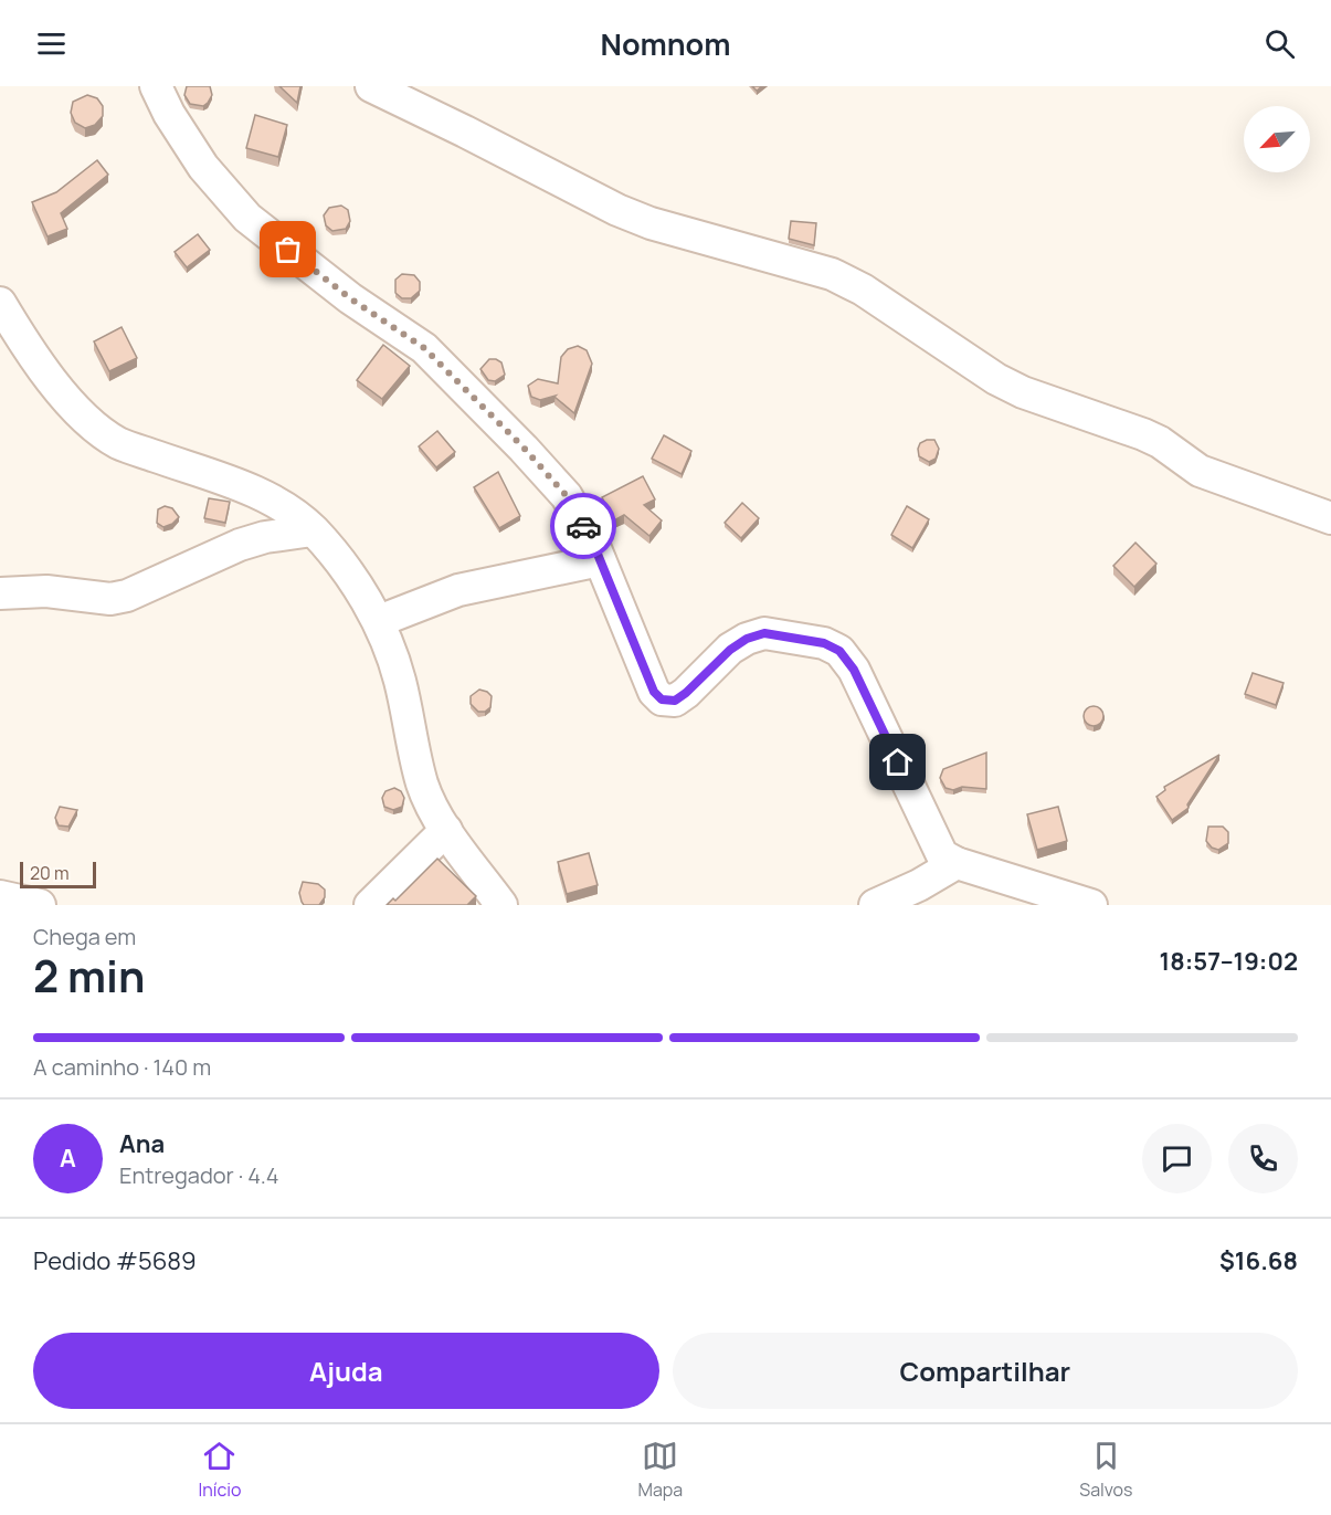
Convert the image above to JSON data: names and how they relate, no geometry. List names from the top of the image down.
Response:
{
  "scale_bar": "20 m",
  "north": "bottom left",
  "page": {
    "header": "Nomnom",
    "scale": "20 m",
    "heading": ["2 min", "Chega em", "18:57–19:02"],
    "panel": [
      "Ana",
      "Entregador · 4.4",
      "Pedido #5689",
      "$16.68"
    ],
    "bar": "A caminho · 140 m",
    "round": "A",
    "buttons": ["Ajuda", "Compartilhar"],
    "tabs": ["Início", "Mapa", "Salvos"]
  }
}
